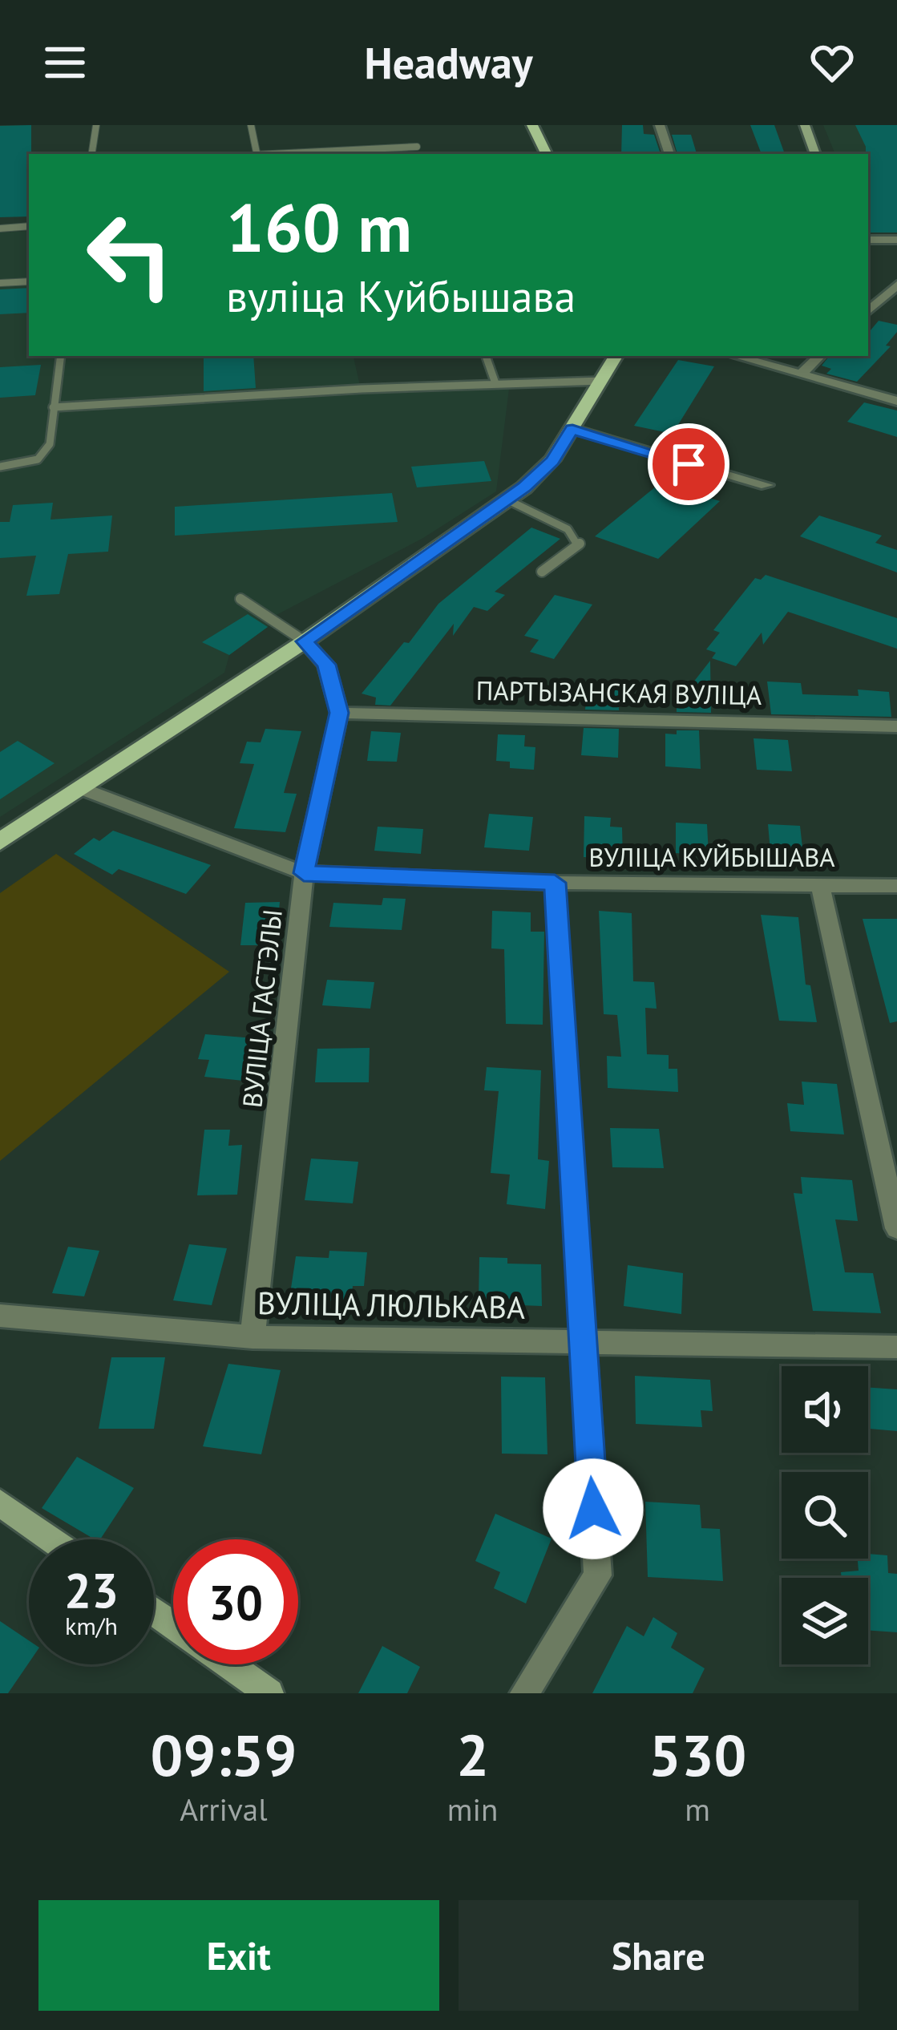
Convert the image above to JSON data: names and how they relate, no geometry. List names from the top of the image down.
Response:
{
  "streets": {
    "street": [
      "ПАРТЫЗАНСКАЯ ВУЛІЦА",
      "ВУЛІЦА КУЙБЫШАВА",
      "ВУЛІЦА ГАСТЭЛЫ",
      "ВУЛІЦА ЛЮЛЬКАВА"
    ]
  },
  "crossings": [
    ["ПАРТЫЗАНСКАЯ ВУЛІЦА", "ВУЛІЦА ГАСТЭЛЫ"],
    ["ВУЛІЦА КУЙБЫШАВА", "ВУЛІЦА ГАСТЭЛЫ"],
    ["ВУЛІЦА ГАСТЭЛЫ", "ВУЛІЦА ЛЮЛЬКАВА"]
  ],
  "page": {
    "header": "Headway",
    "turn": ["160 m", "вуліца Куйбышава"],
    "speed": "23 km/h",
    "limit": "30",
    "eta": [
      "09:59",
      "Arrival",
      "2",
      "min",
      "530",
      "m"
    ],
    "buttons": ["Exit", "Share"]
  }
}
